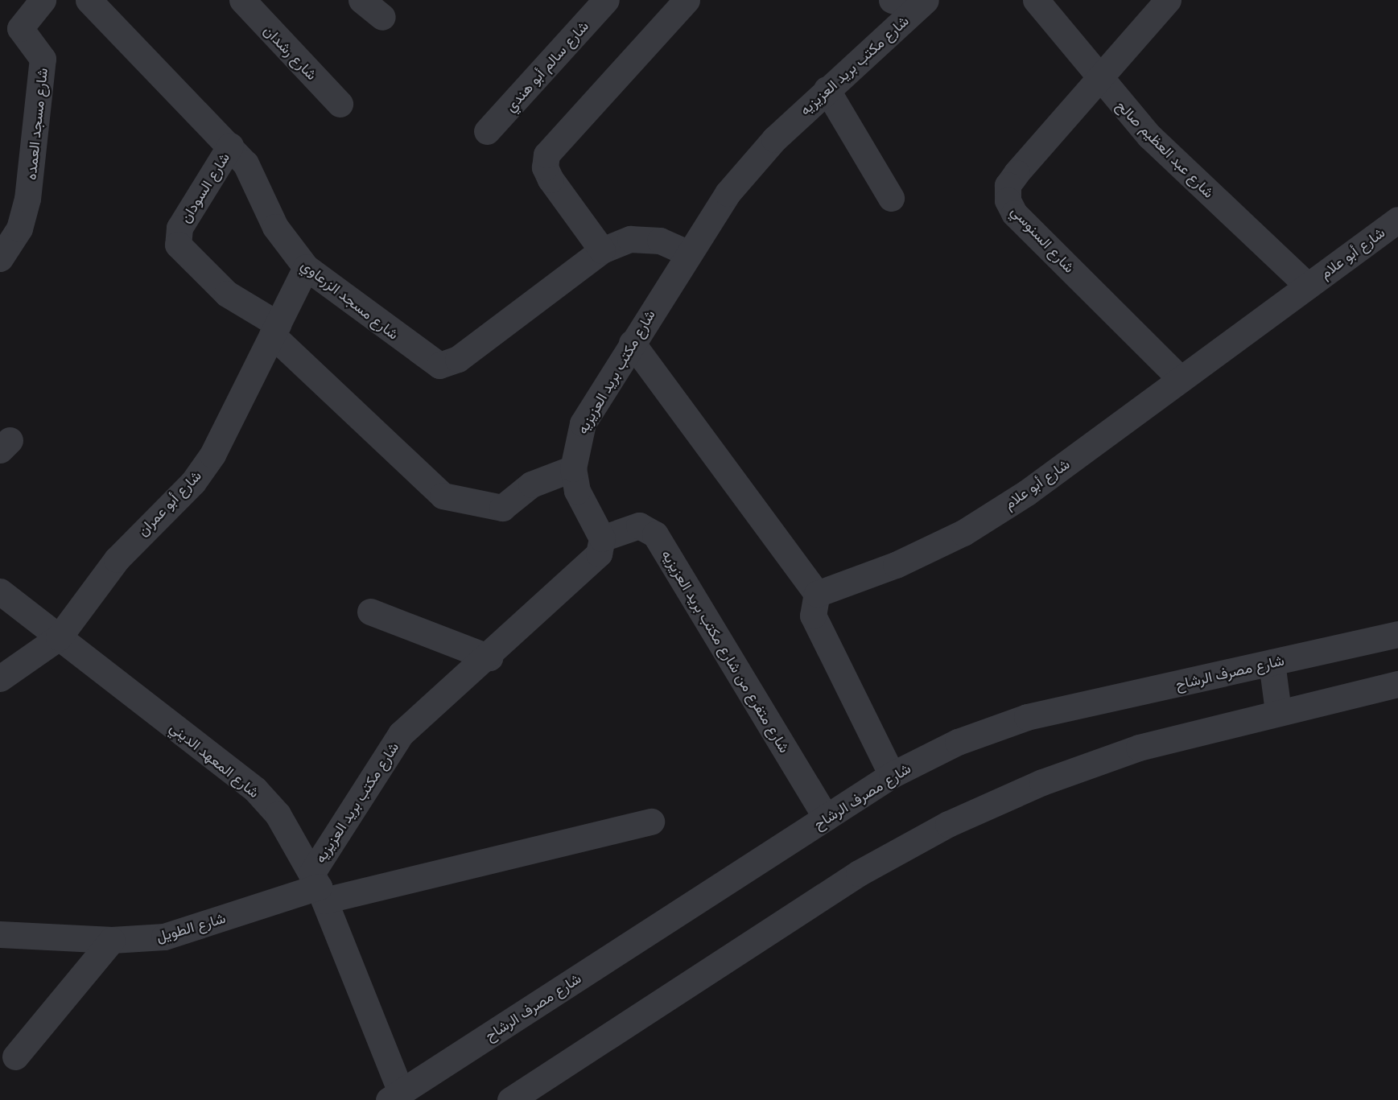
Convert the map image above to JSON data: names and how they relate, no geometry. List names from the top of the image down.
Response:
{
  "streets": {
    "street": [
      "شارع رشدان",
      "شارع مكتب بريد العزيزيه",
      "شارع سالم أبو هندي",
      "شارع مسجد العمده",
      "شارع عبد العظيم صالح",
      "شارع السودان",
      "شارع السنوسي",
      "شارع أبو علام",
      "شارع مسجد الزرعاوي",
      "شارع أبو عمران",
      "شارع متفرع من شارع مكتب بريد العزيزيه",
      "شارع مصرف الرشاح",
      "شارع المعهد الديني",
      "شارع الطويل"
    ]
  },
  "crossings": [
    ["شارع مكتب بريد العزيزيه", "شارع مسجد الزرعاوي"],
    ["شارع مكتب بريد العزيزيه", "شارع متفرع من شارع مكتب بريد العزيزيه"],
    ["شارع مكتب بريد العزيزيه", "شارع المعهد الديني"],
    ["شارع مكتب بريد العزيزيه", "شارع الطويل"],
    ["شارع عبد العظيم صالح", "شارع السنوسي"],
    ["شارع عبد العظيم صالح", "شارع أبو علام"],
    ["شارع السودان", "شارع مسجد الزرعاوي"],
    ["شارع السودان", "شارع أبو عمران"],
    ["شارع السنوسي", "شارع أبو علام"],
    ["شارع مسجد الزرعاوي", "شارع أبو عمران"],
    ["شارع أبو عمران", "شارع المعهد الديني"],
    ["شارع متفرع من شارع مكتب بريد العزيزيه", "شارع مصرف الرشاح"],
    ["شارع مصرف الرشاح", "شارع المعهد الديني"],
    ["شارع المعهد الديني", "شارع الطويل"]
  ]
}
